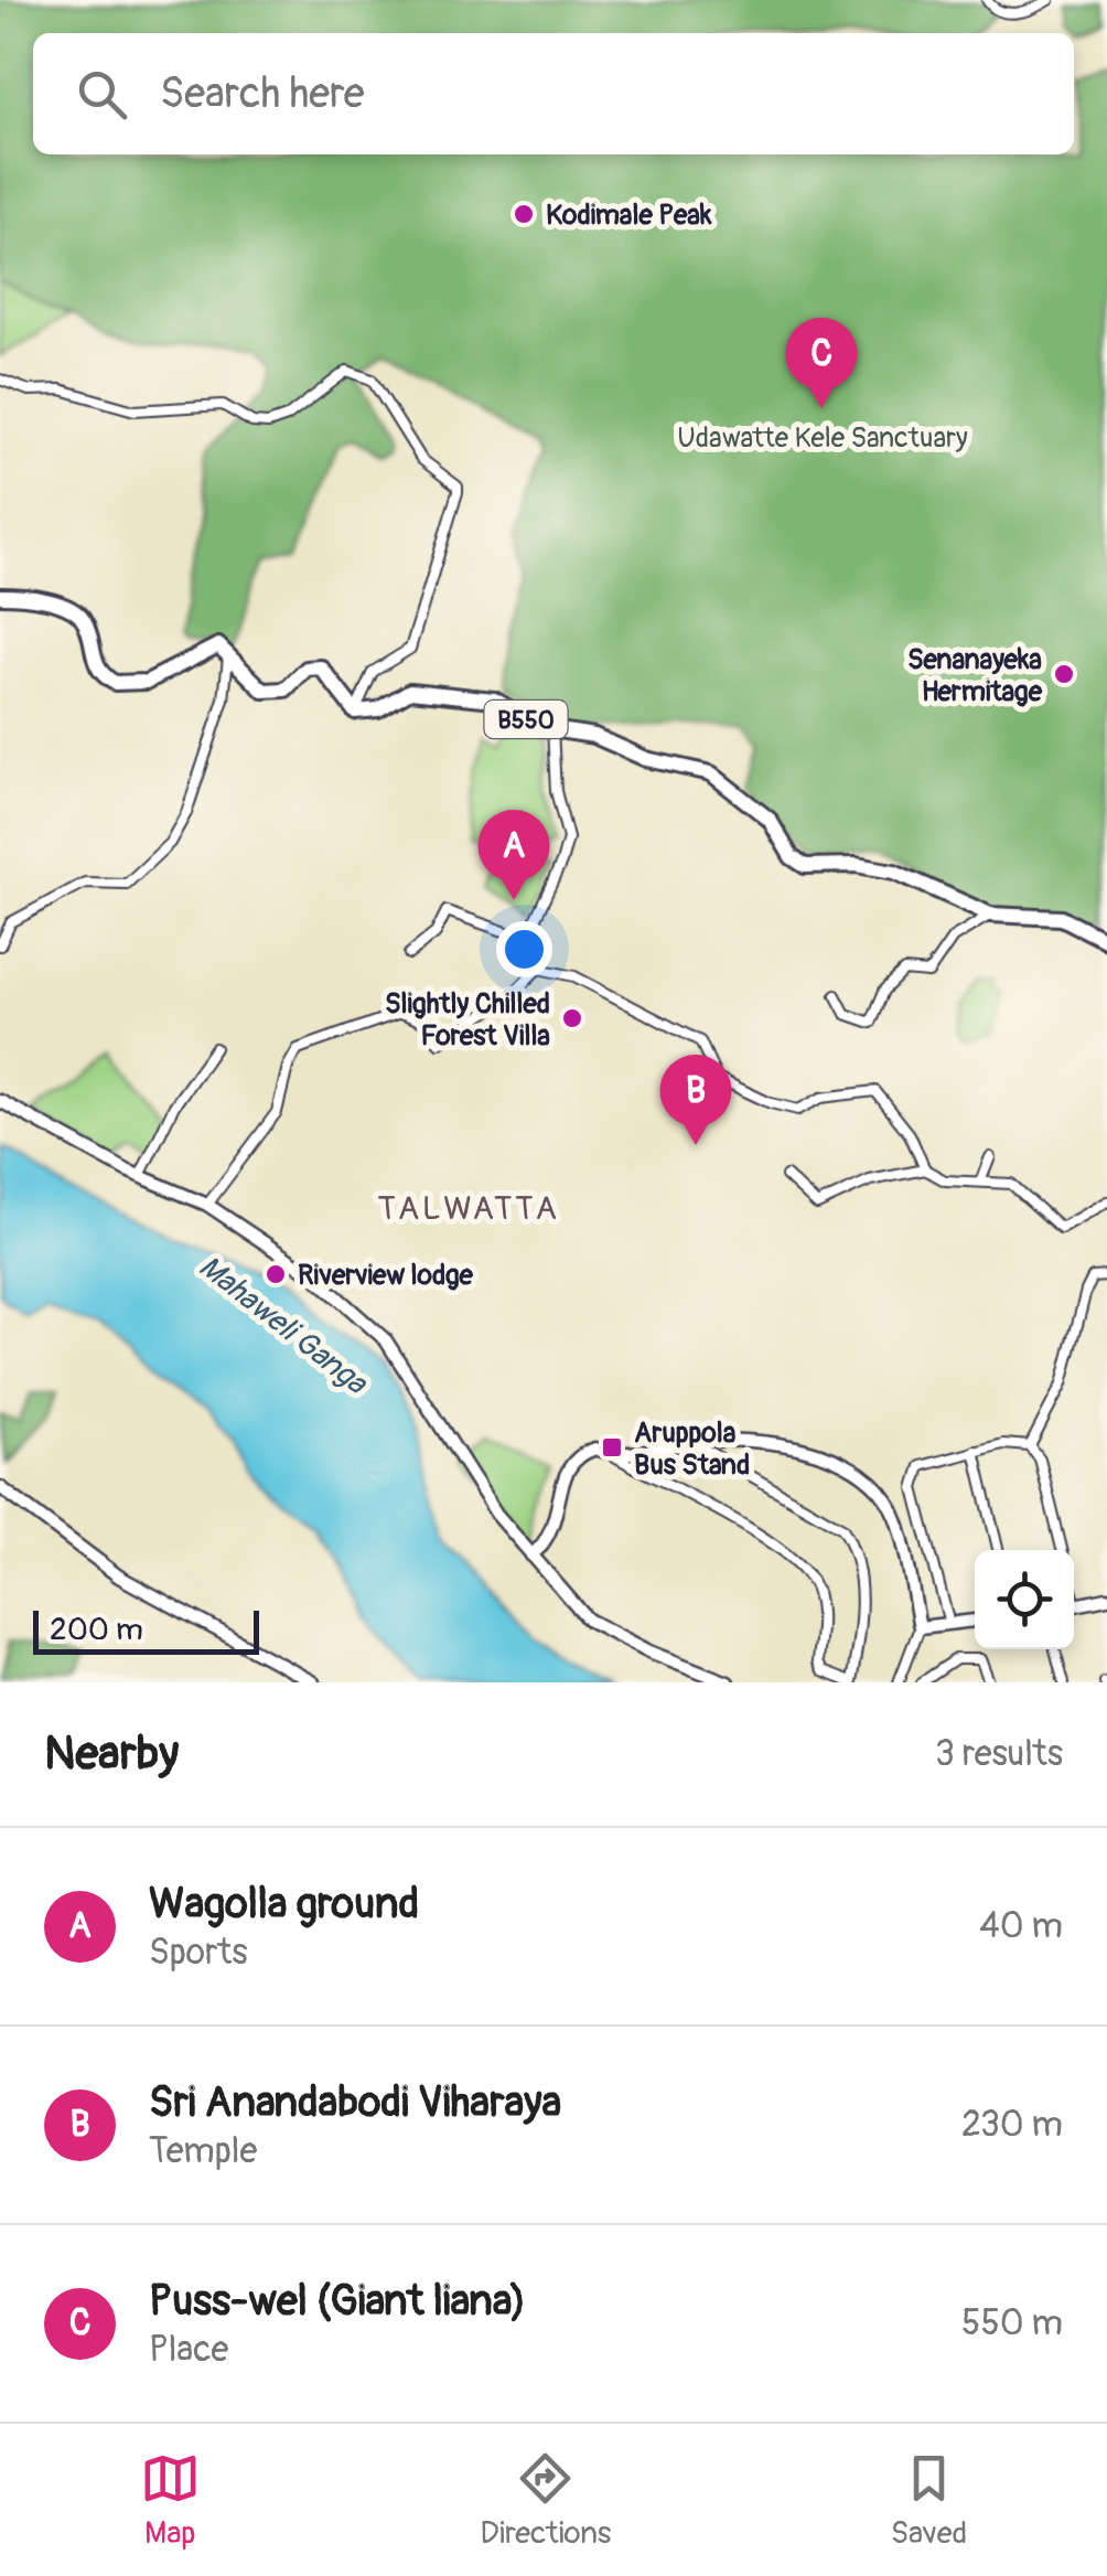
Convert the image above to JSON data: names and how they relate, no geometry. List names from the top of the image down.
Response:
{
  "streets": {
    "main road": ["B550"]
  },
  "districts": ["TALWATTA"],
  "water": ["Mahaweli Ganga"],
  "parks": ["Udawatte Kele Sanctuary"],
  "places": {
    "other": [
      "Kodimale Peak",
      "Senanayeka Hermitage",
      "Slightly Chilled Forest Villa",
      "Riverview lodge"
    ],
    "transit": ["Aruppola Bus Stand"]
  },
  "scale_bar": "200 m",
  "page": {
    "search": "Search here",
    "pins": ["C", "A", "B"],
    "scale": "200 m",
    "heading": ["Nearby", "3 results"],
    "list": [
      {
        "mark": "A",
        "name": "Wagolla ground",
        "note": "Sports",
        "value": "40 m"
      },
      {
        "mark": "B",
        "name": "Sri Anandabodi Viharaya",
        "note": "Temple",
        "value": "230 m"
      },
      {
        "mark": "C",
        "name": "Puss-wel (Giant liana)",
        "note": "Place",
        "value": "550 m"
      }
    ],
    "nav": ["Map", "Directions", "Saved"]
  }
}
